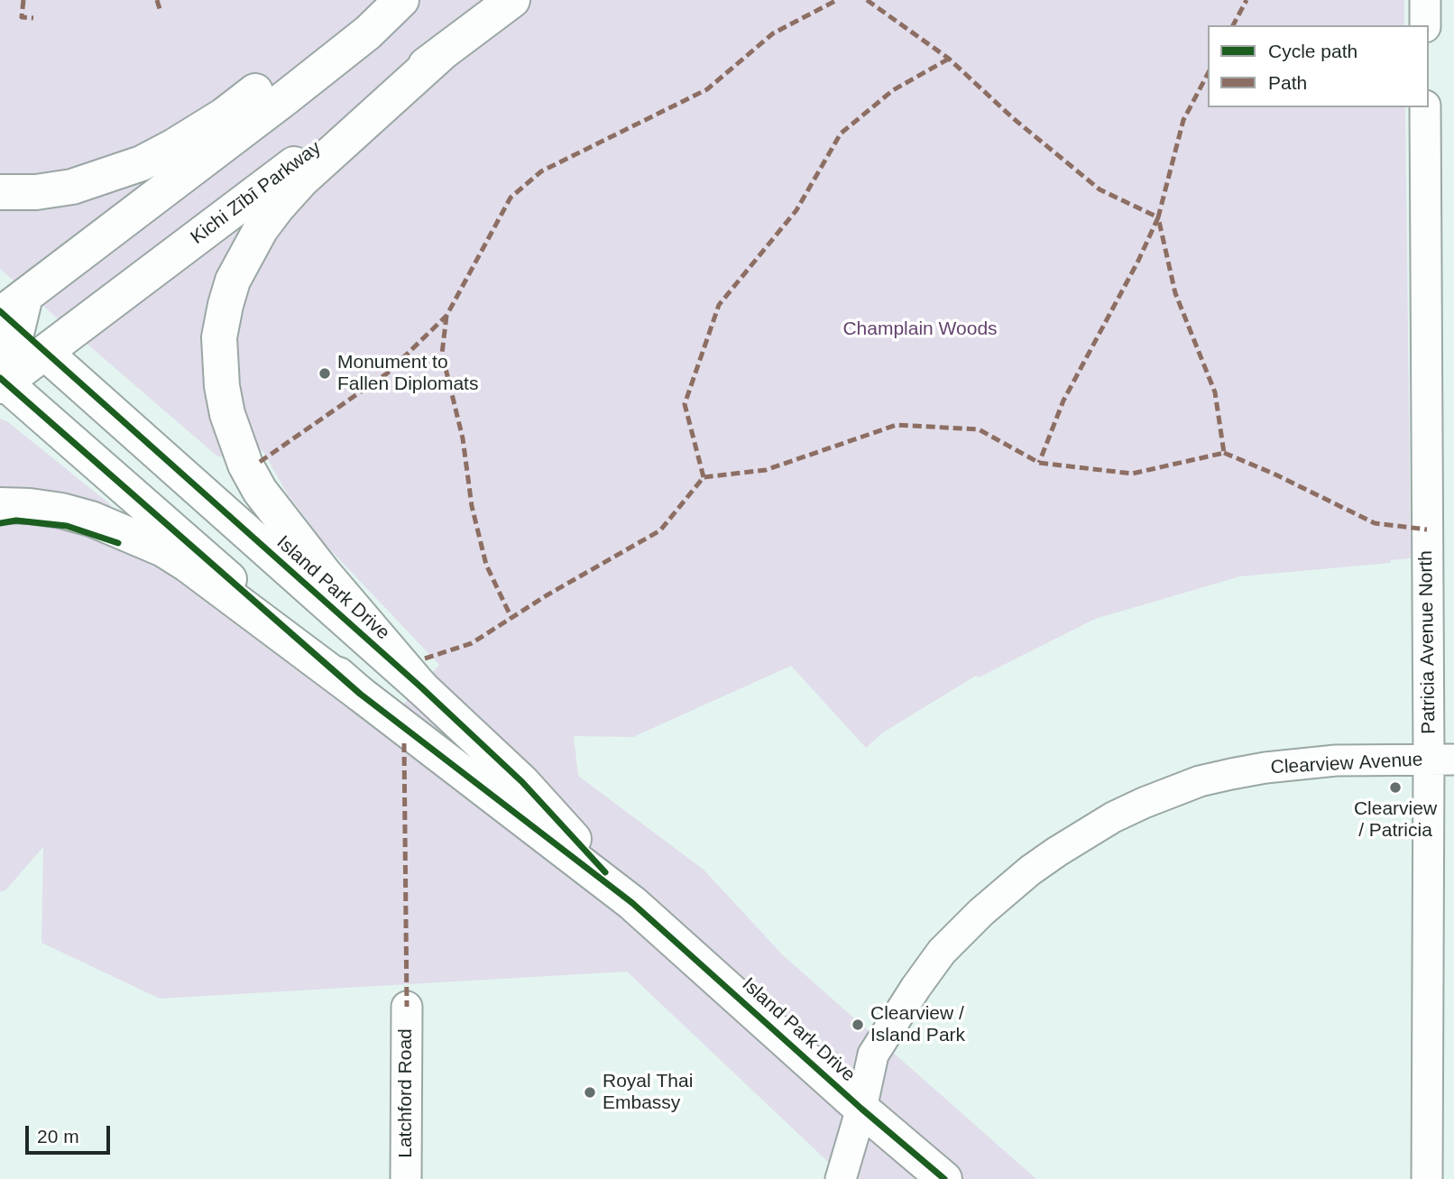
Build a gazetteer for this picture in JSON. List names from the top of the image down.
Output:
{
  "streets": {
    "main road": ["Kichi Zībī Parkway", "Island Park Drive"],
    "street": ["Patricia Avenue North", "Clearview Avenue", "Latchford Road"]
  },
  "crossings": [
    ["Kichi Zībī Parkway", "Island Park Drive"],
    ["Island Park Drive", "Clearview Avenue"],
    ["Patricia Avenue North", "Clearview Avenue"]
  ],
  "parks": ["Champlain Woods"],
  "places": [
    "Monument to Fallen Diplomats",
    "Clearview / Patricia",
    "Clearview / Island Park",
    "Royal Thai Embassy"
  ],
  "legend": ["Cycle path", "Path"],
  "scale_bar": "20 m"
}
